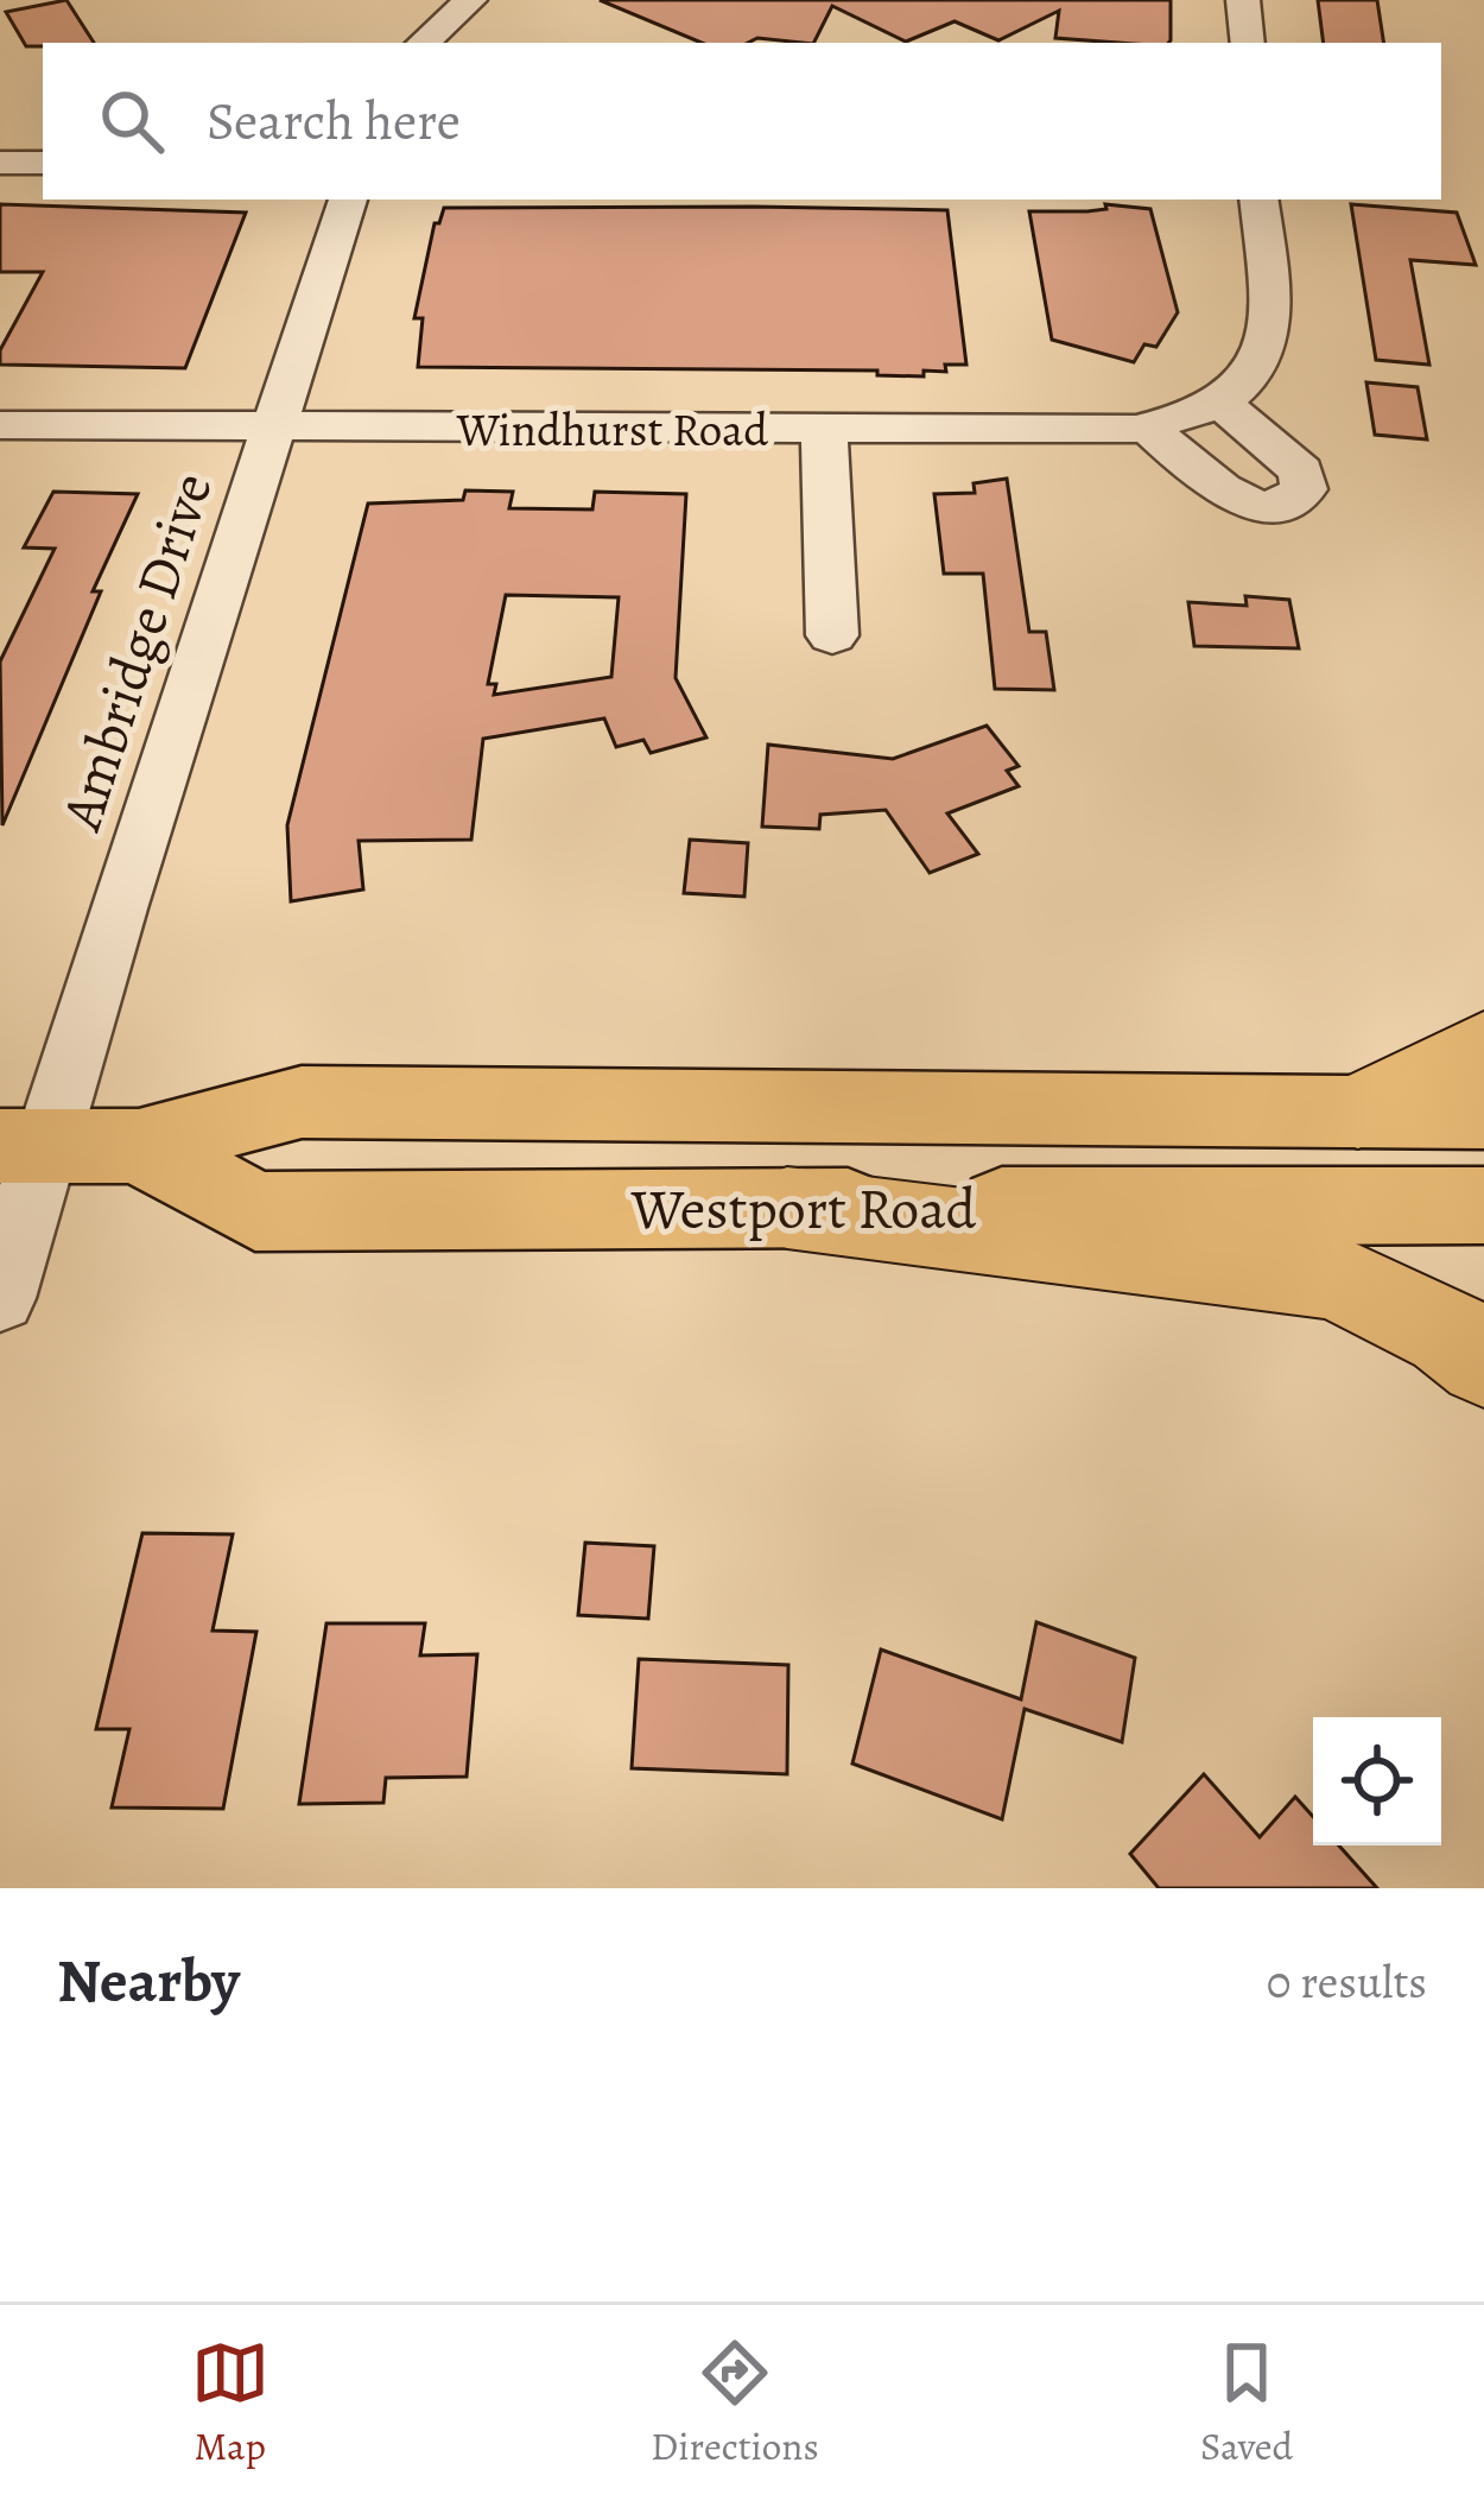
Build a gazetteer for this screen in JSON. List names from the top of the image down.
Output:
{
  "streets": {
    "main road": ["Westport Road"],
    "street": ["Windhurst Road", "Ambridge Drive"]
  },
  "crossings": [
    ["Windhurst Road", "Ambridge Drive"],
    ["Ambridge Drive", "Westport Road"]
  ],
  "page": {
    "search": "Search here",
    "heading": ["Nearby", "0 results"],
    "nav": ["Map", "Directions", "Saved"]
  }
}
